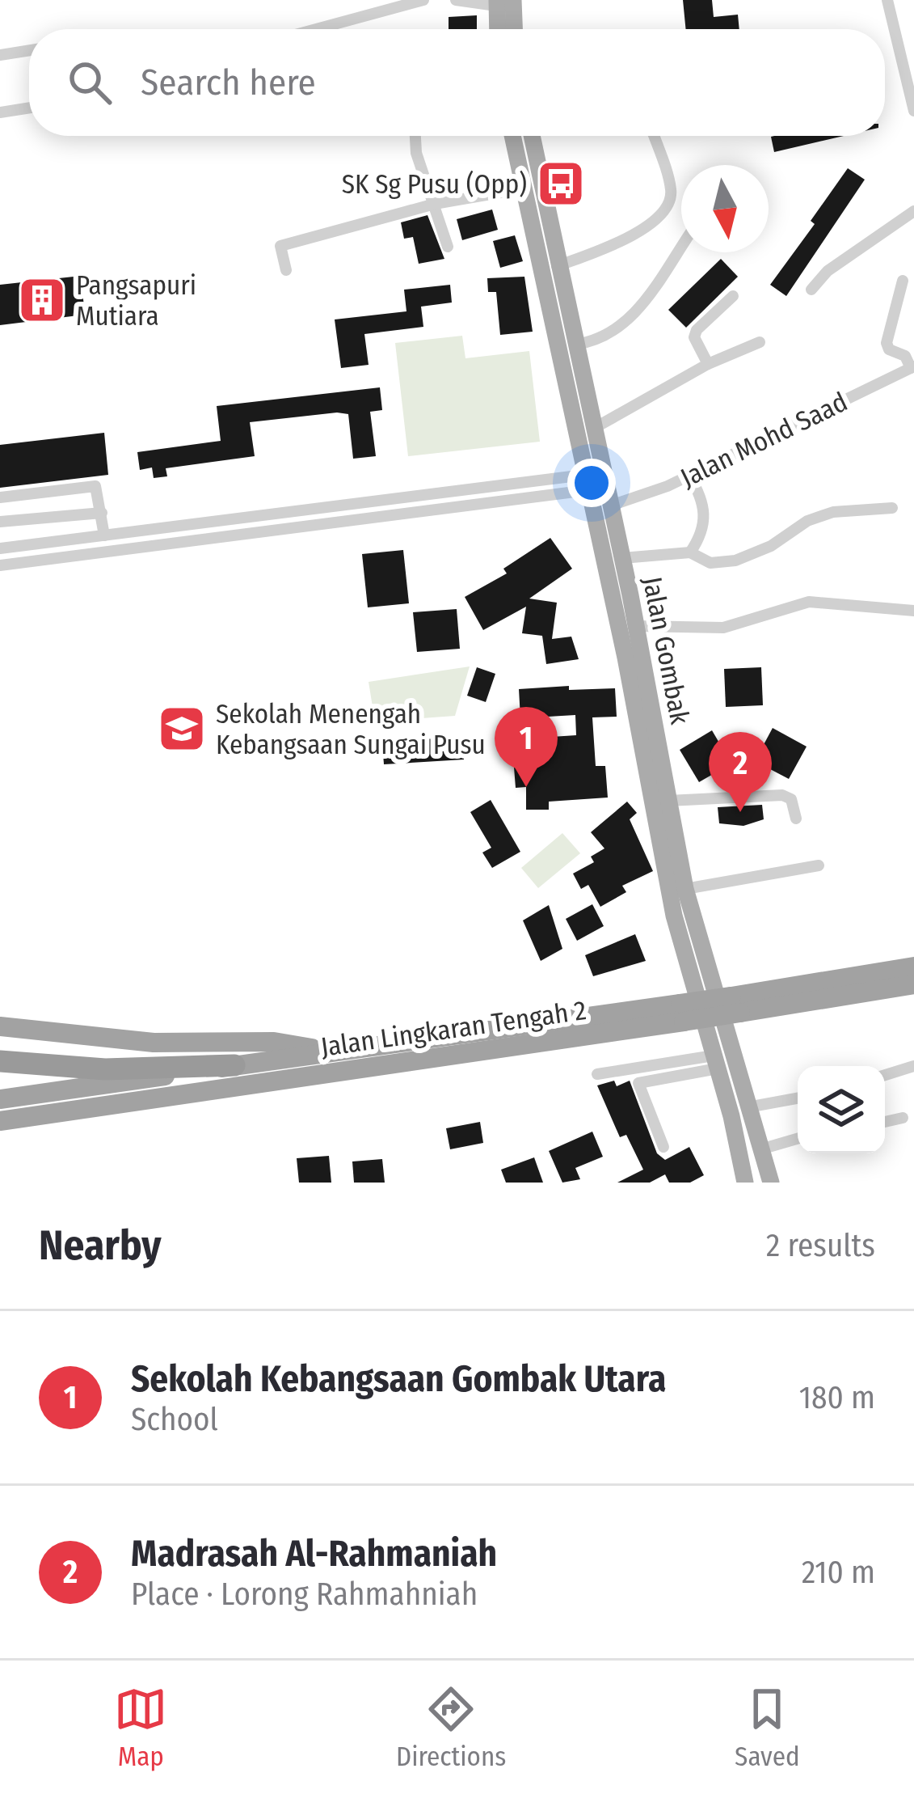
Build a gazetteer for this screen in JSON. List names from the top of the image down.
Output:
{
  "streets": {
    "highway": ["Jalan Lingkaran Tengah 2"],
    "main road": ["Jalan Gombak"],
    "street": ["Jalan Mohd Saad"]
  },
  "crossings": [
    ["Jalan Mohd Saad", "Jalan Gombak"]
  ],
  "places": {
    "bus stop": ["SK Sg Pusu (Opp)"],
    "building": ["Pangsapuri Mutiara"],
    "school or university": ["Sekolah Menengah Kebangsaan Sungai Pusu"]
  },
  "north": "bottom",
  "page": {
    "search": "Search here",
    "pins": ["1", "2"],
    "heading": ["Nearby", "2 results"],
    "list": [
      {
        "mark": "1",
        "name": "Sekolah Kebangsaan Gombak Utara",
        "note": "School",
        "value": "180 m"
      },
      {
        "mark": "2",
        "name": "Madrasah Al-Rahmaniah",
        "note": "Place · Lorong Rahmahniah",
        "value": "210 m"
      }
    ],
    "nav": ["Map", "Directions", "Saved"]
  }
}
